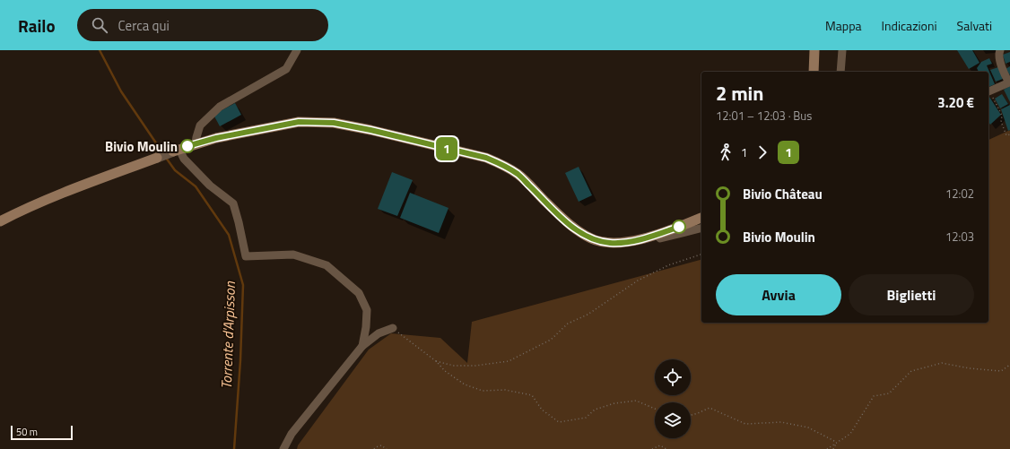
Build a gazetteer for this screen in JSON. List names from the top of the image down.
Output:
{
  "water": ["Torrente d'Arpisson"],
  "places": ["Bivio Moulin"],
  "lines": ["bus line 1"],
  "scale_bar": "50 m",
  "page": {
    "header": "Railo",
    "search": "Cerca qui",
    "nav": ["Mappa", "Indicazioni", "Salvati"],
    "on_map": "1",
    "heading": ["2 min", "12:01 – 12:03 · Bus", "3.20 €"],
    "legs": ["1", "1"],
    "list": [
      {
        "name": "Bivio Château",
        "value": "12:02"
      },
      {
        "name": "Bivio Moulin",
        "value": "12:03"
      }
    ],
    "buttons": ["Avvia", "Biglietti"],
    "scale": "50 m"
  }
}
